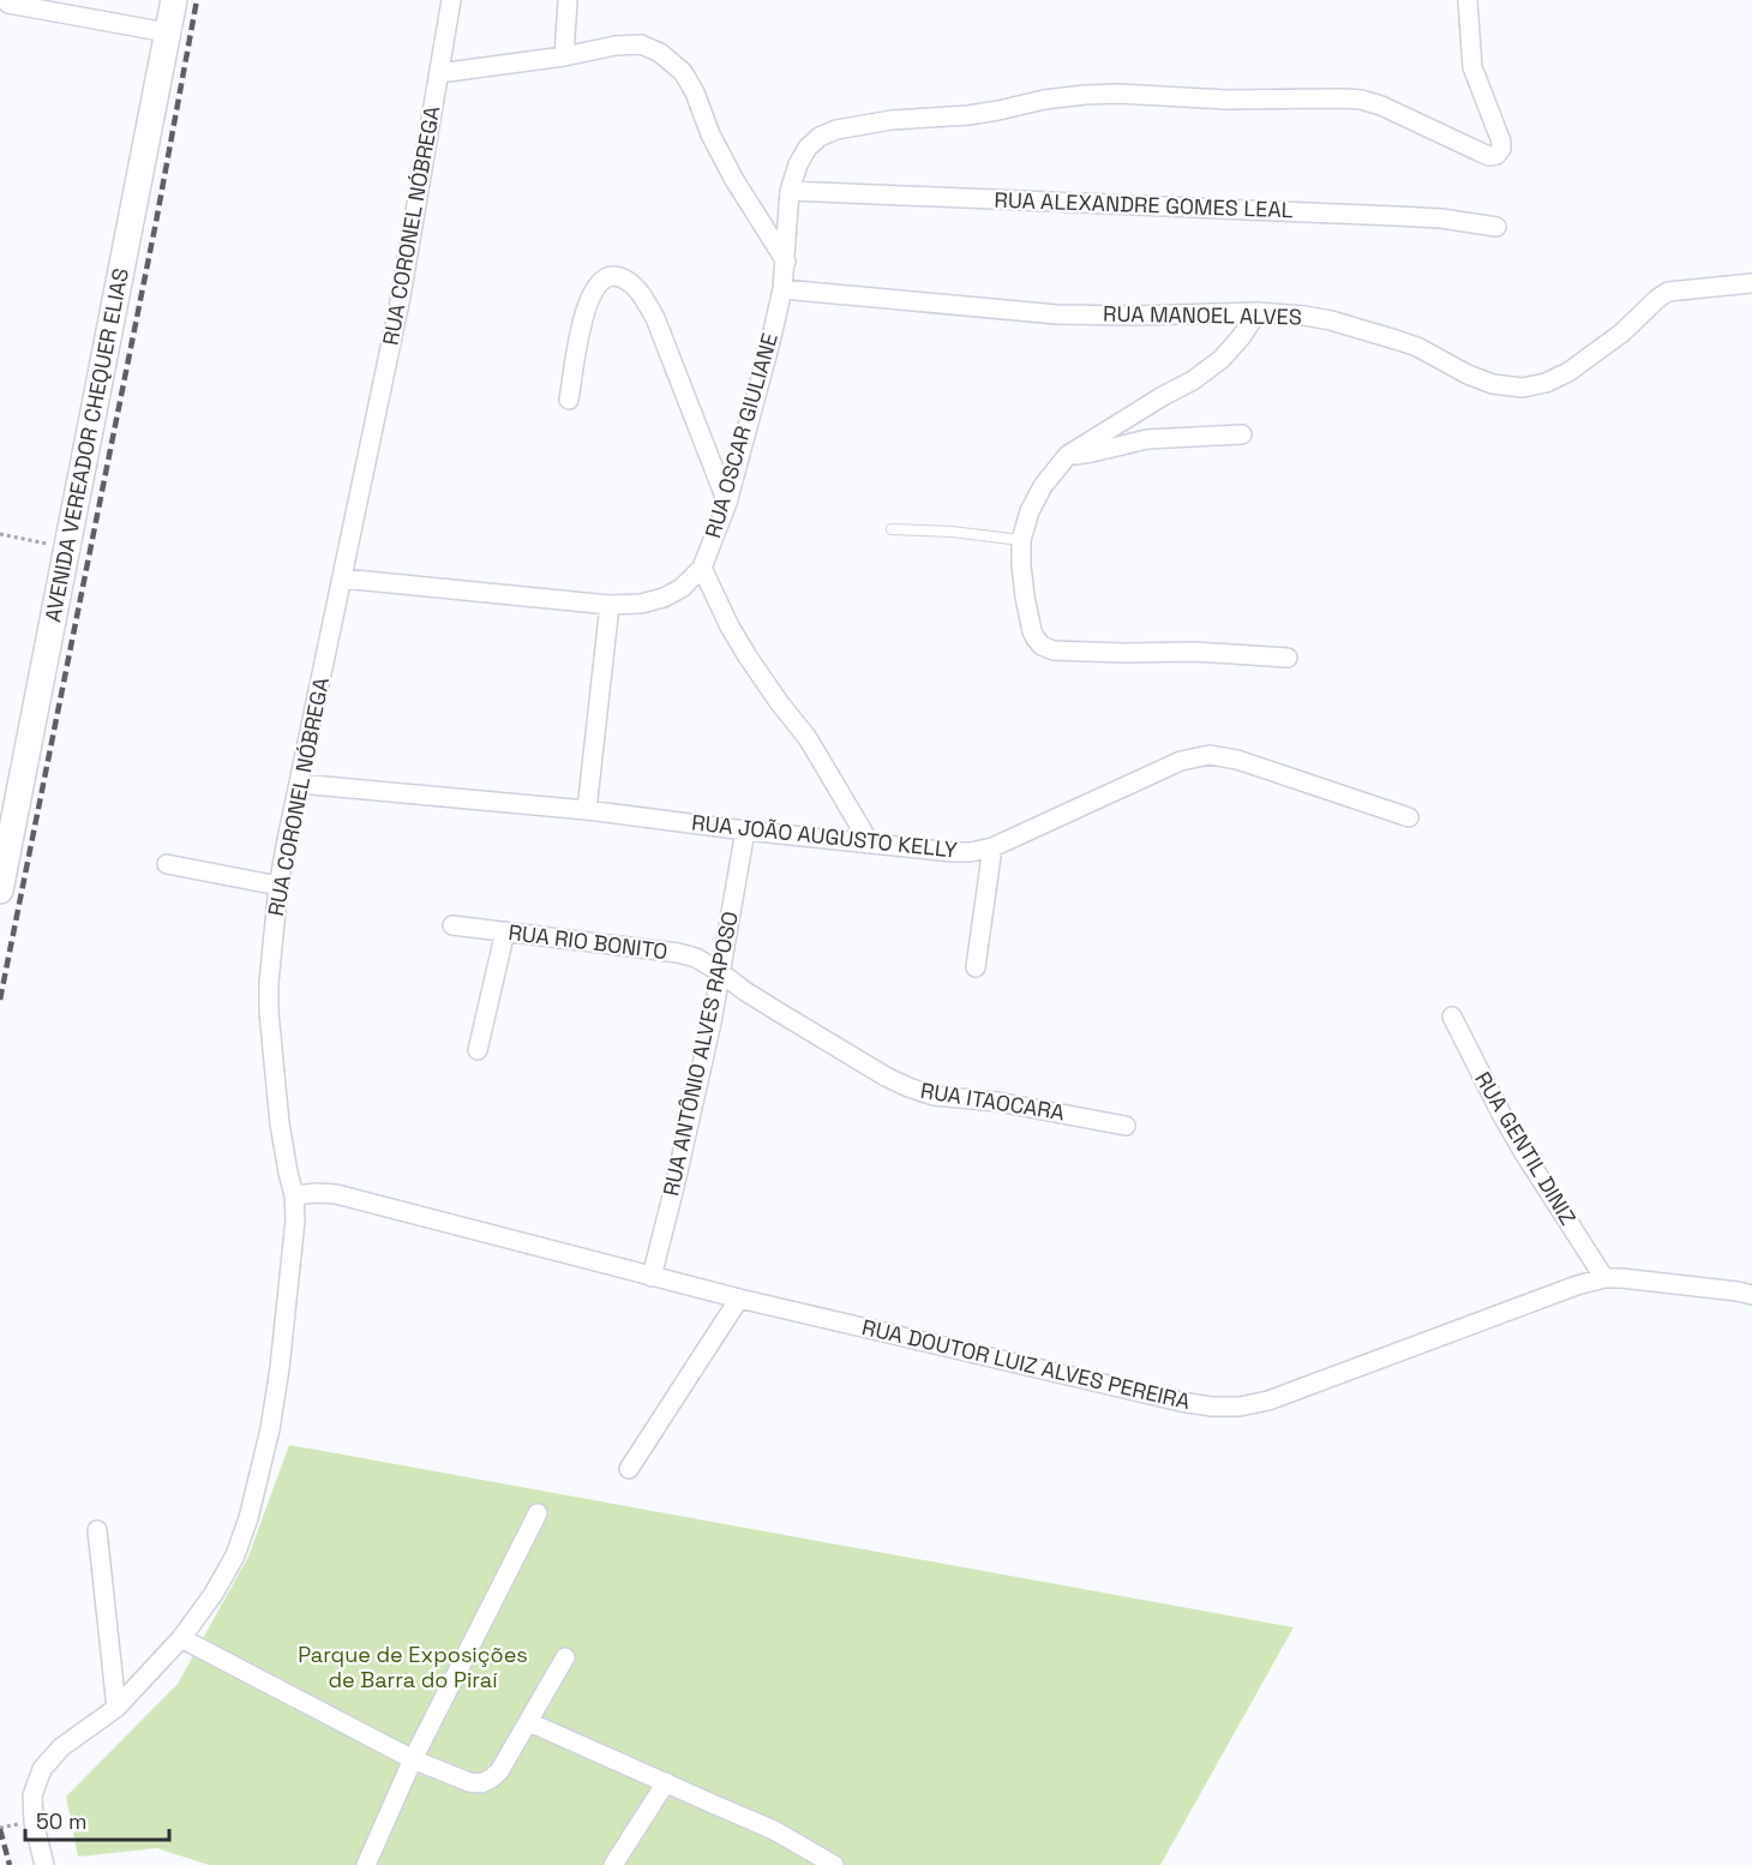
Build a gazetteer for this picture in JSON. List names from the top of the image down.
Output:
{
  "streets": {
    "main road": ["AVENIDA VEREADOR CHEQUER ELIAS"],
    "street": [
      "RUA ALEXANDRE GOMES LEAL",
      "RUA CORONEL NÓBREGA",
      "RUA MANOEL ALVES",
      "RUA OSCAR GIULIANE",
      "RUA JOÃO AUGUSTO KELLY",
      "RUA RIO BONITO",
      "RUA ANTÔNIO ALVES RAPOSO",
      "RUA ITAOCARA",
      "RUA GENTIL DINIZ",
      "RUA DOUTOR LUIZ ALVES PEREIRA"
    ]
  },
  "crossings": [
    ["RUA ALEXANDRE GOMES LEAL", "RUA OSCAR GIULIANE"],
    ["RUA CORONEL NÓBREGA", "RUA OSCAR GIULIANE"],
    ["RUA CORONEL NÓBREGA", "RUA JOÃO AUGUSTO KELLY"],
    ["RUA CORONEL NÓBREGA", "RUA DOUTOR LUIZ ALVES PEREIRA"],
    ["RUA MANOEL ALVES", "RUA OSCAR GIULIANE"],
    ["RUA JOÃO AUGUSTO KELLY", "RUA ANTÔNIO ALVES RAPOSO"],
    ["RUA RIO BONITO", "RUA ANTÔNIO ALVES RAPOSO"],
    ["RUA RIO BONITO", "RUA ITAOCARA"],
    ["RUA ANTÔNIO ALVES RAPOSO", "RUA ITAOCARA"],
    ["RUA ANTÔNIO ALVES RAPOSO", "RUA DOUTOR LUIZ ALVES PEREIRA"],
    ["RUA GENTIL DINIZ", "RUA DOUTOR LUIZ ALVES PEREIRA"]
  ],
  "parks": ["Parque de Exposições de Barra do Piraí"],
  "scale_bar": "50 m"
}
